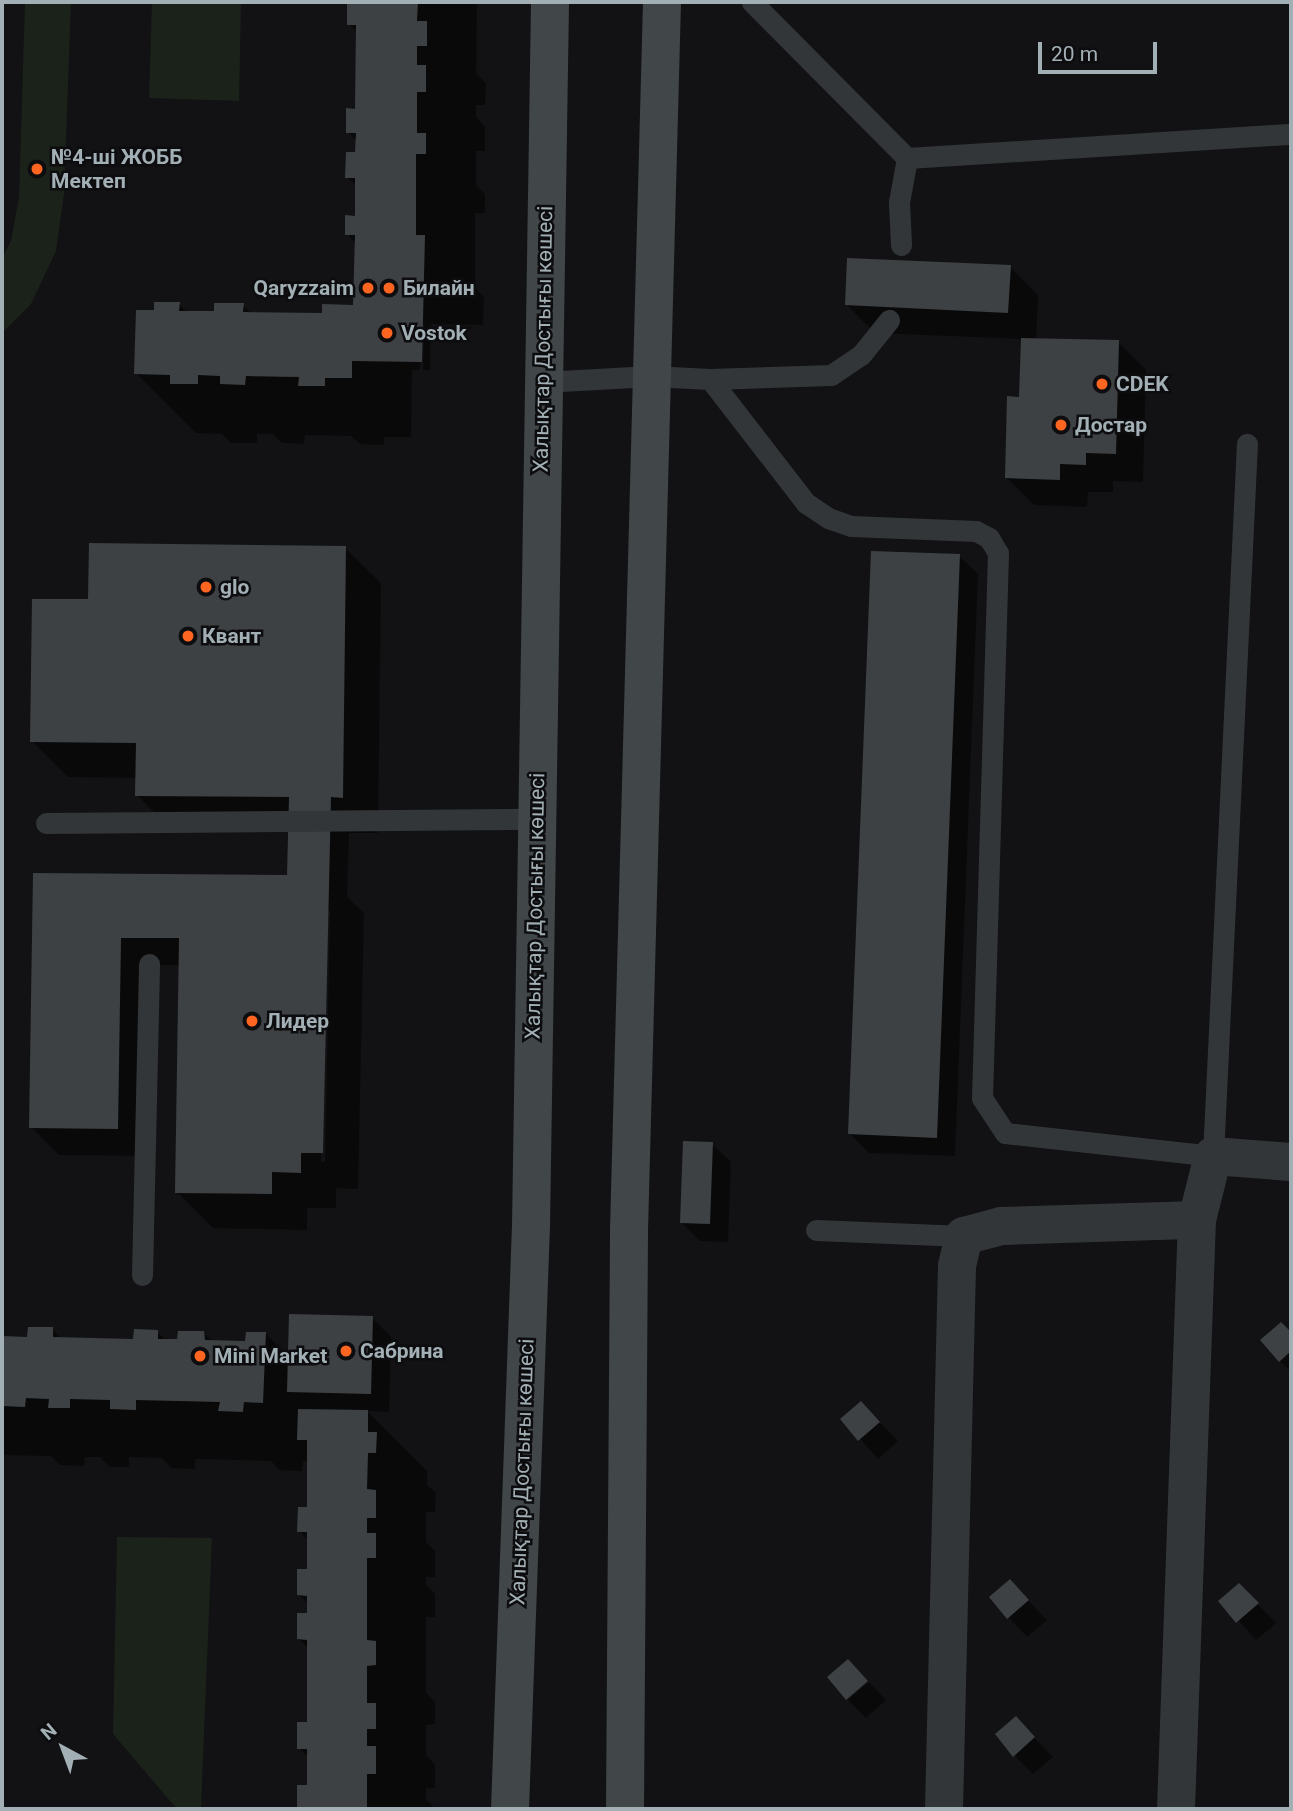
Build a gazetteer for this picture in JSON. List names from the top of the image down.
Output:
{
  "streets": {
    "main road": ["Халықтар Достығы көшесі"]
  },
  "places": [
    "№4-ші ЖОББ Мектеп",
    "Qaryzzaim",
    "Билайн",
    "Vostok",
    "CDEK",
    "Достар",
    "glo",
    "Квант",
    "Лидер",
    "Сабрина",
    "Mini Market"
  ],
  "scale_bar": "20 m",
  "north": "top left"
}
